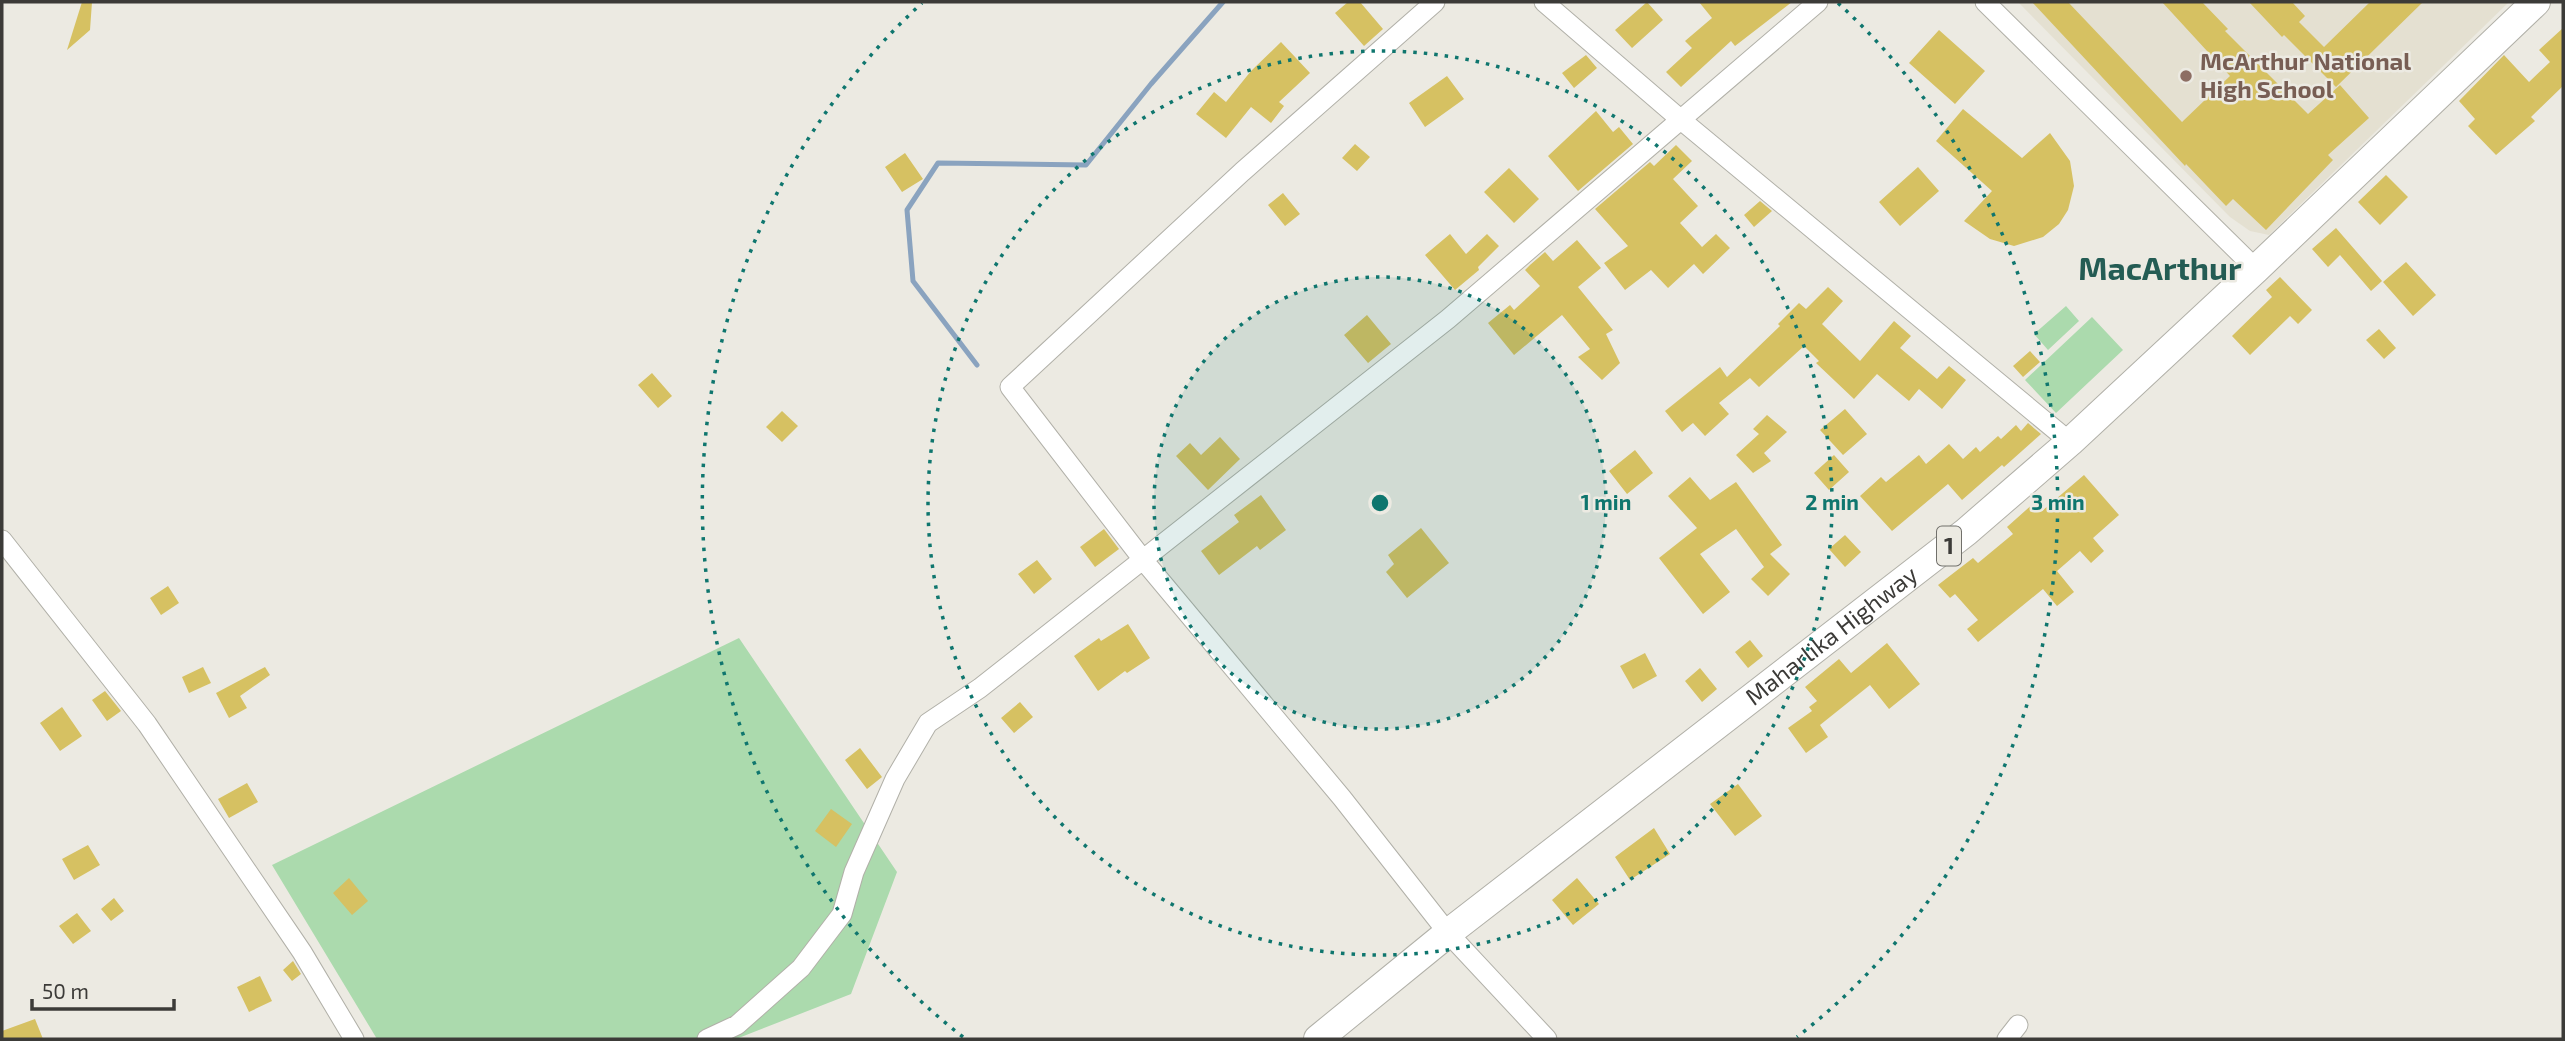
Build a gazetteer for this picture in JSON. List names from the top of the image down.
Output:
{
  "streets": {
    "highway": ["1", "Maharlika Highway"]
  },
  "districts": ["MacArthur"],
  "places": ["McArthur National High School"],
  "scale_bar": "50 m",
  "rings": ["1 min", "2 min", "3 min"]
}
